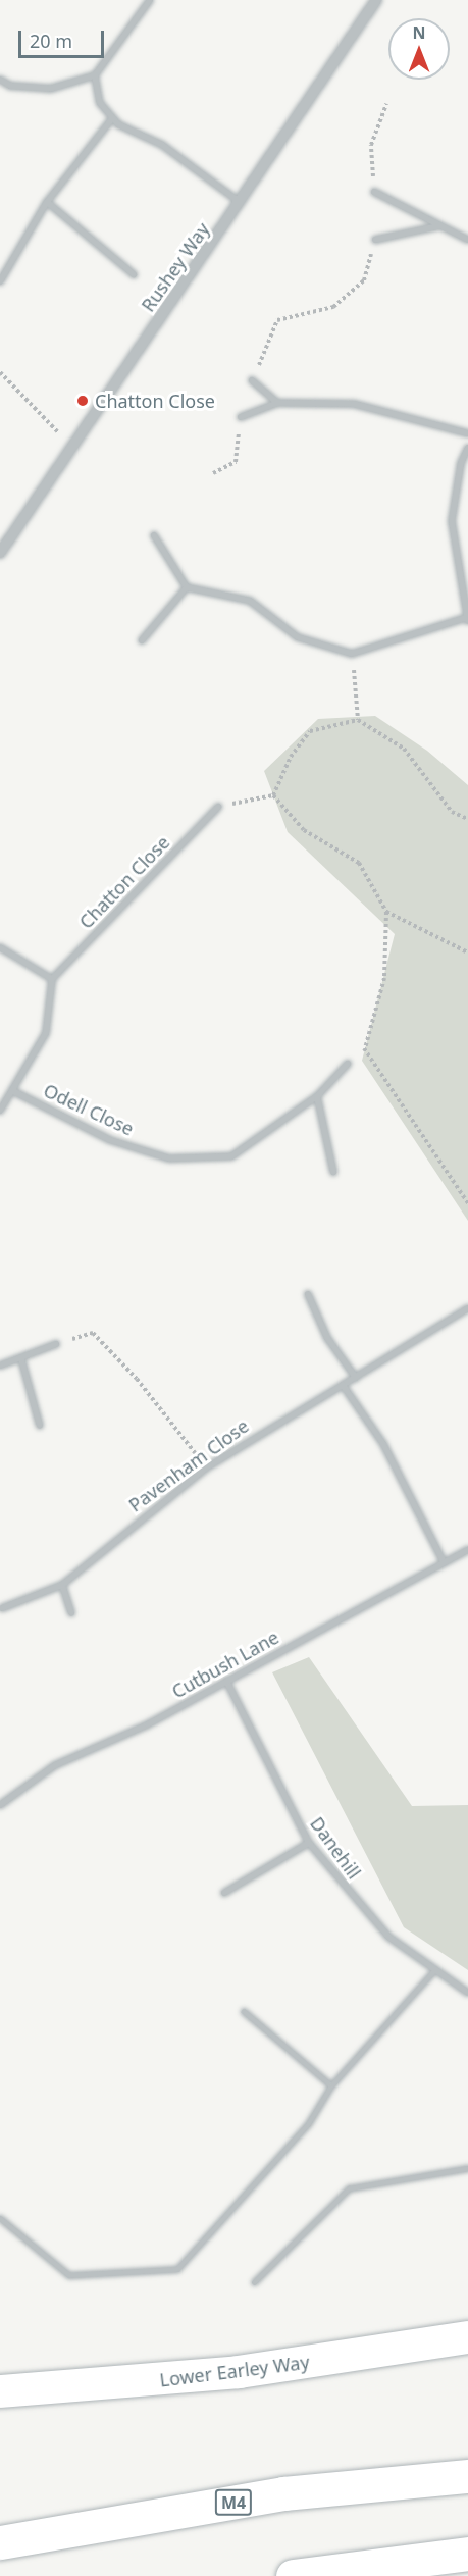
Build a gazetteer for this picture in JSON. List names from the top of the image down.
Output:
{
  "streets": {
    "highway": ["M4"],
    "main road": ["Lower Earley Way"],
    "street": [
      "Rushey Way",
      "Chatton Close",
      "Odell Close",
      "Pavenham Close",
      "Cutbush Lane",
      "Danehill"
    ]
  },
  "crossings": [
    ["Cutbush Lane", "Danehill"]
  ],
  "places": ["Chatton Close"],
  "scale_bar": "20 m",
  "north": "top"
}
